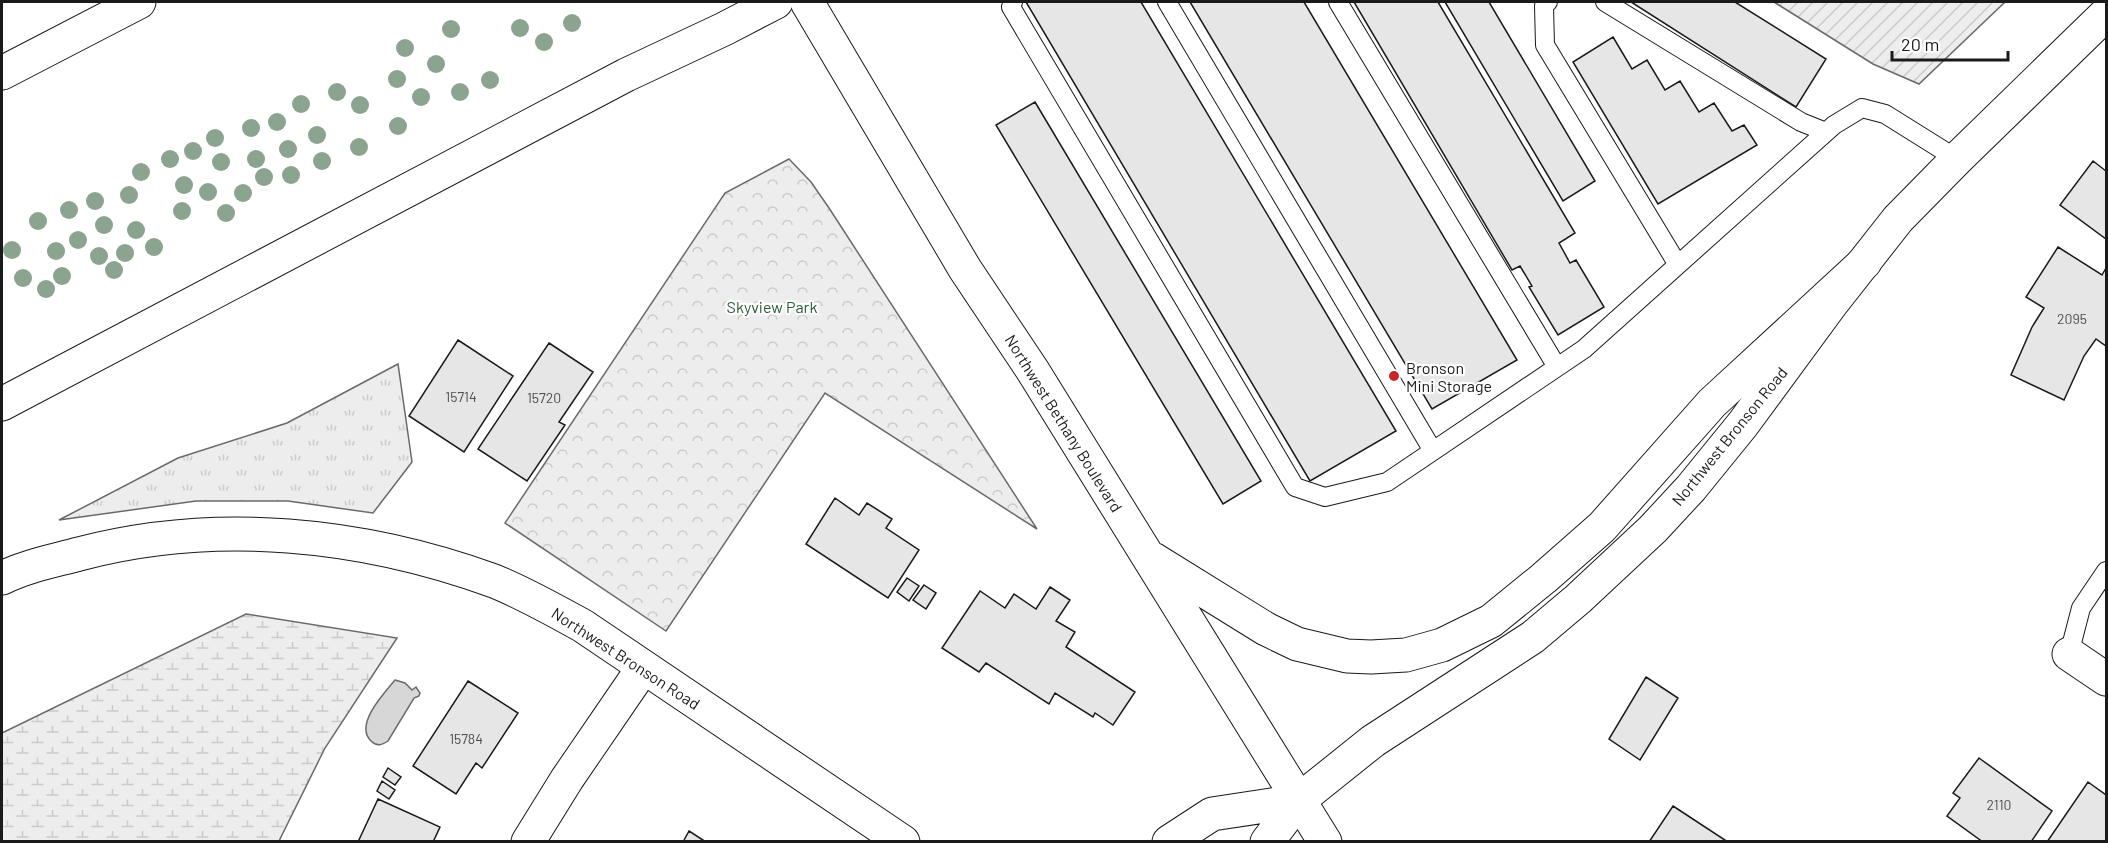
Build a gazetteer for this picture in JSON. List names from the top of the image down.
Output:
{
  "streets": {
    "main road": ["Northwest Bethany Boulevard", "Northwest Bronson Road"]
  },
  "crossings": [
    ["Northwest Bethany Boulevard", "Northwest Bronson Road"]
  ],
  "parks": ["Skyview Park"],
  "places": ["Bronson Mini Storage"],
  "house_numbers": [
    "2095",
    "15714",
    "15720",
    "15784",
    "2110"
  ],
  "scale_bar": "20 m"
}
